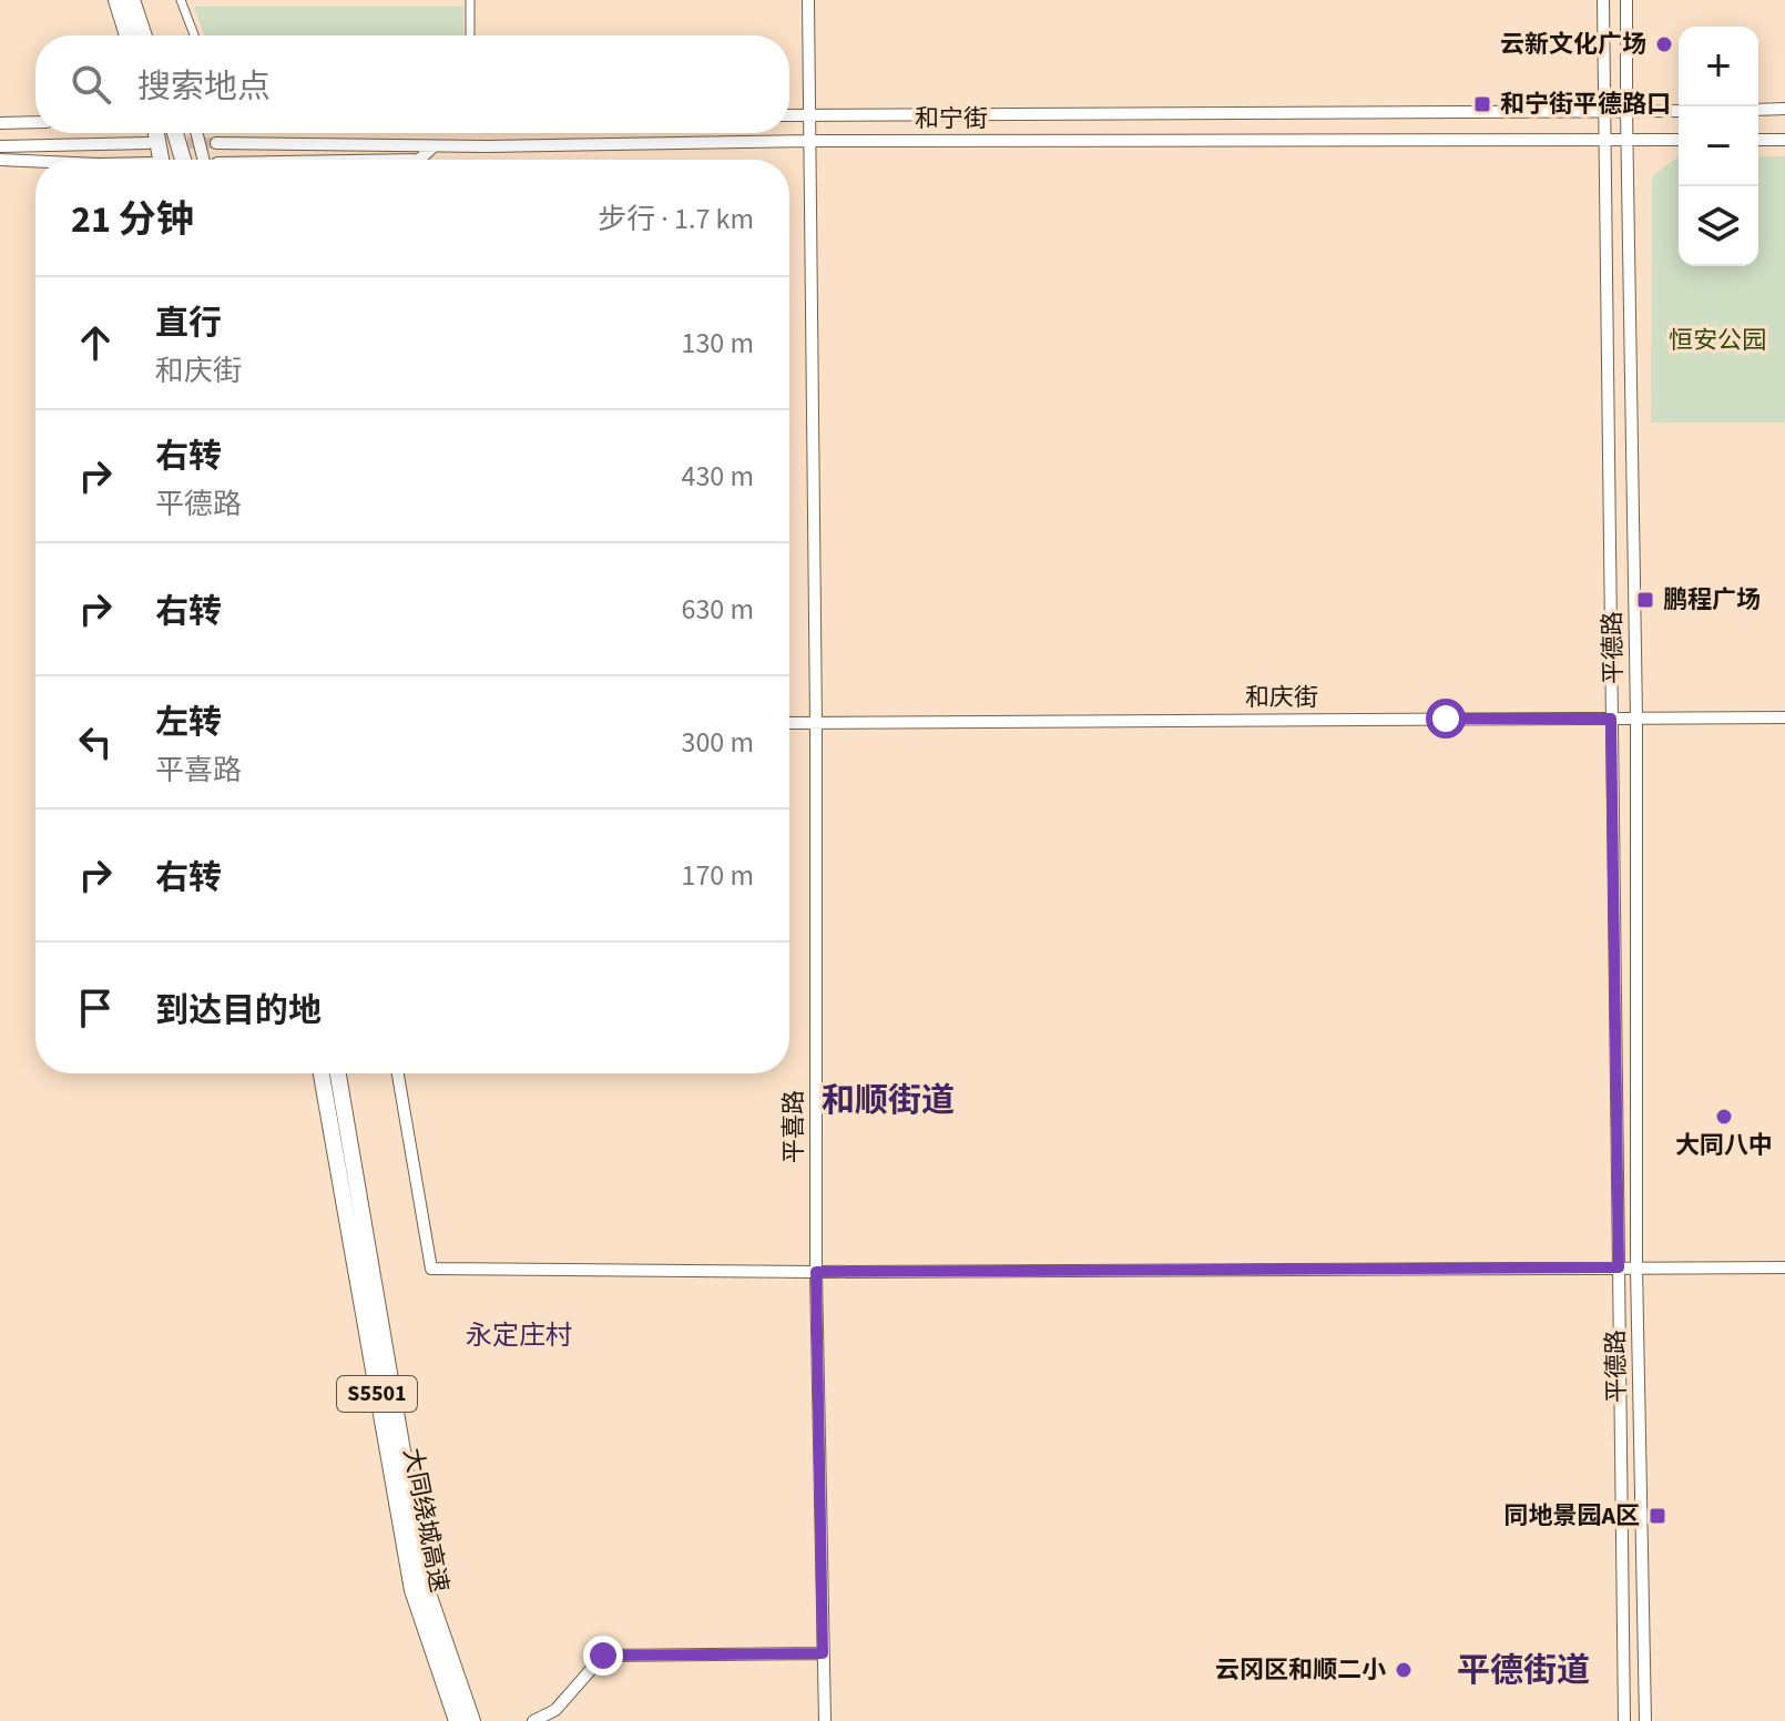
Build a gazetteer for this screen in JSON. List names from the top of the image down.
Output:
{
  "streets": {
    "highway": ["S5501", "大同绕城高速"],
    "main road": [
      "和宁街",
      "平德路",
      "和庆街",
      "平喜路"
    ]
  },
  "crossings": [
    ["和宁街", "平德路"],
    ["和宁街", "平喜路"],
    ["平德路", "和庆街"],
    ["和庆街", "平喜路"]
  ],
  "districts": ["和顺街道", "永定庄村", "平德街道"],
  "parks": ["恒安公园"],
  "places": {
    "other": ["云新文化广场", "大同八中", "云冈区和顺二小"],
    "transit": ["和宁街平德路口", "鹏程广场", "同地景园A区"]
  },
  "page": {
    "map_buttons": ["+", "−"],
    "search": "搜索地点",
    "heading": ["21 分钟", "步行 · 1.7 km"],
    "list": [
      ["直行", "和庆街", "130 m"],
      ["右转", "平德路", "430 m"],
      ["右转", "630 m"],
      ["左转", "平喜路", "300 m"],
      ["右转", "170 m"],
      "到达目的地"
    ]
  }
}
